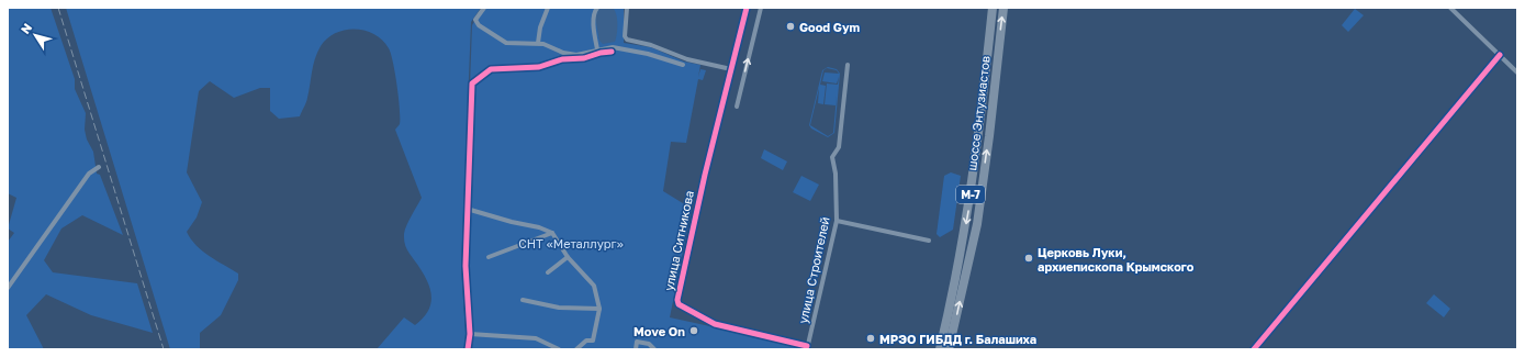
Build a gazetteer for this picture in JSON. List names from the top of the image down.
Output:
{
  "streets": {
    "highway": ["шоссе Энтузиастов", "М-7"],
    "street": ["улица Ситникова", "улица Строителей"]
  },
  "crossings": [
    ["улица Ситникова", "улица Строителей"]
  ],
  "parks": ["СНТ «Металлург»"],
  "places": [
    "Good Gym",
    "Церковь Луки, архиепископа Крымского",
    "Move On",
    "МРЭО ГИБДД г. Балашиха"
  ],
  "north": "top left"
}
